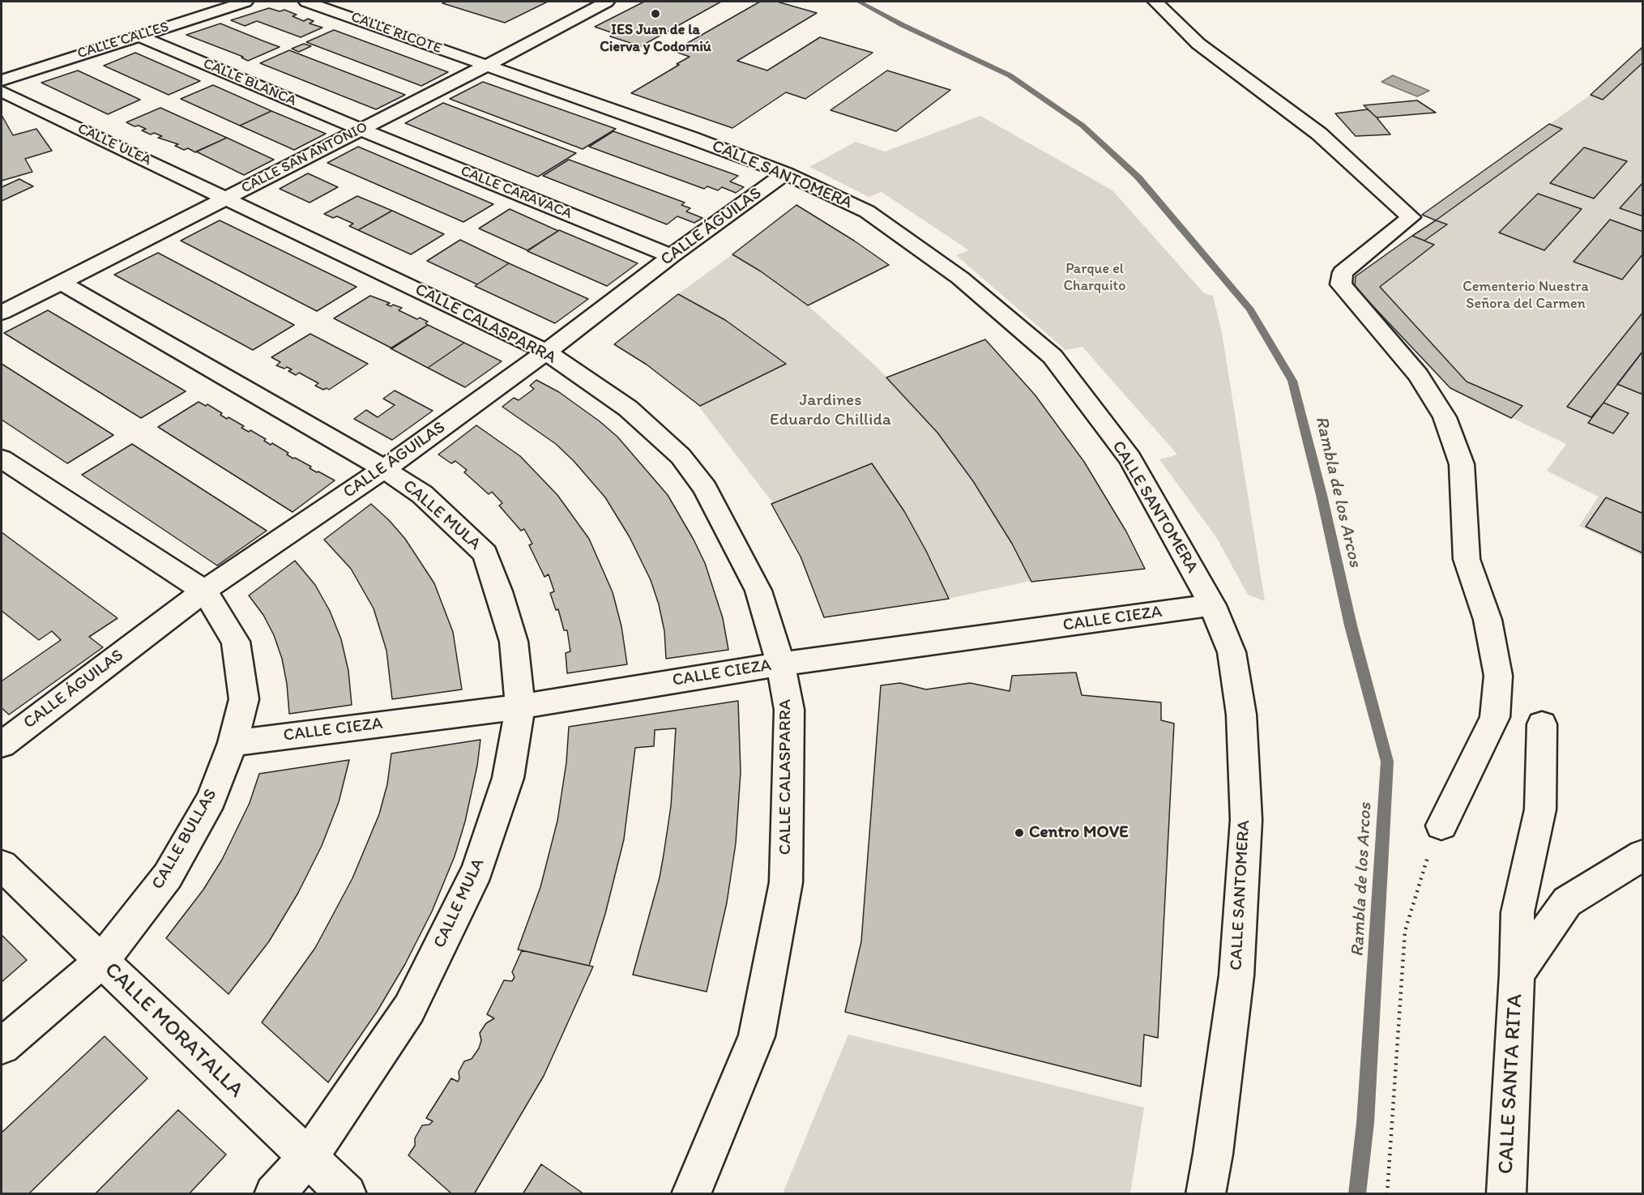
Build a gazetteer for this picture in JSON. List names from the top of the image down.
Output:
{
  "streets": {
    "street": [
      "CALLE RICOTE",
      "CALLE CALLES",
      "CALLE BLANCA",
      "CALLE ULEA",
      "CALLE SAN ANTONIO",
      "CALLE SANTOMERA",
      "CALLE CARAVACA",
      "CALLE ÁGUILAS",
      "CALLE CALASPARRA",
      "CALLE MULA",
      "CALLE CIEZA",
      "CALLE BULLAS",
      "CALLE MORATALLA",
      "CALLE SANTA RITA"
    ]
  },
  "crossings": [
    ["CALLE RICOTE", "CALLE SAN ANTONIO"],
    ["CALLE RICOTE", "CALLE SANTOMERA"],
    ["CALLE CALLES", "CALLE BLANCA"],
    ["CALLE BLANCA", "CALLE SAN ANTONIO"],
    ["CALLE BLANCA", "CALLE CARAVACA"],
    ["CALLE ULEA", "CALLE SAN ANTONIO"],
    ["CALLE ULEA", "CALLE CALASPARRA"],
    ["CALLE SAN ANTONIO", "CALLE SANTOMERA"],
    ["CALLE SAN ANTONIO", "CALLE CARAVACA"],
    ["CALLE SAN ANTONIO", "CALLE CALASPARRA"],
    ["CALLE SAN ANTONIO", "CALLE MULA"],
    ["CALLE SANTOMERA", "CALLE ÁGUILAS"],
    ["CALLE SANTOMERA", "CALLE CIEZA"],
    ["CALLE CARAVACA", "CALLE ÁGUILAS"],
    ["CALLE ÁGUILAS", "CALLE CALASPARRA"],
    ["CALLE ÁGUILAS", "CALLE MULA"],
    ["CALLE ÁGUILAS", "CALLE BULLAS"],
    ["CALLE CALASPARRA", "CALLE CIEZA"],
    ["CALLE MULA", "CALLE CIEZA"],
    ["CALLE MULA", "CALLE MORATALLA"],
    ["CALLE CIEZA", "CALLE BULLAS"],
    ["CALLE BULLAS", "CALLE MORATALLA"]
  ],
  "water": ["Rambla de los Arcos"],
  "parks": ["Parque el Charquito", "Cementerio Nuestra Señora del Carmen", "Jardines Eduardo Chillida"],
  "places": ["IES Juan de la Cierva y Codorniú", "Centro MOVE"]
}
